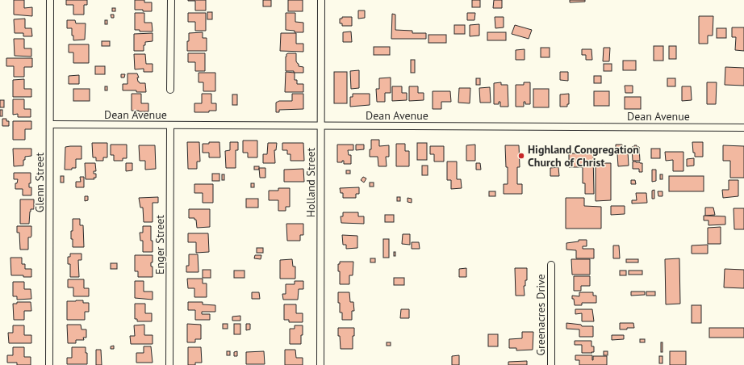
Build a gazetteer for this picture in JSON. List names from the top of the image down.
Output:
{
  "streets": {
    "street": [
      "Dean Avenue",
      "Glenn Street",
      "Holland Street",
      "Enger Street",
      "Greenacres Drive"
    ]
  },
  "crossings": [
    ["Dean Avenue", "Glenn Street"],
    ["Dean Avenue", "Holland Street"],
    ["Dean Avenue", "Enger Street"]
  ],
  "places": ["Highland Congregation Church of Christ"]
}
